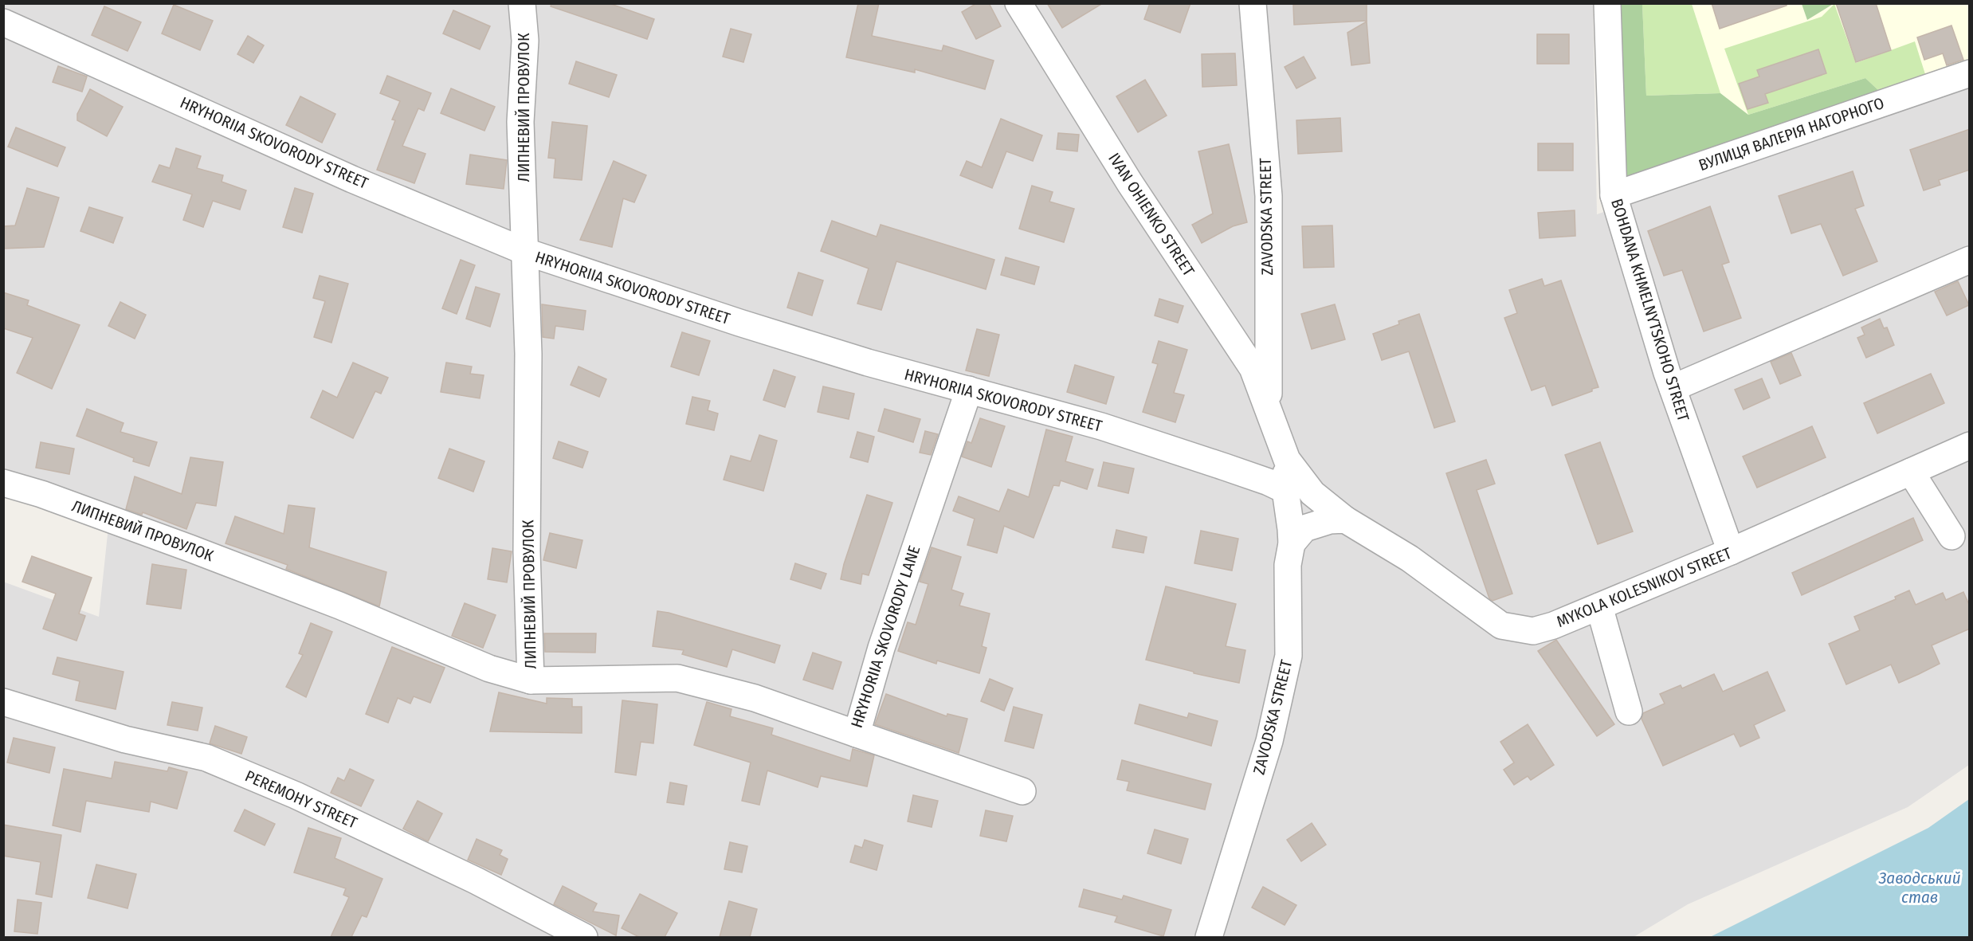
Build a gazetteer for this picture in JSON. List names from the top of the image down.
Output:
{
  "streets": {
    "street": [
      "ЛИПНЕВИЙ ПРОВУЛОК",
      "ВУЛИЦЯ ВАЛЕРІЯ НАГОРНОГО",
      "HRYHORIIA SKOVORODY STREET",
      "IVAN OHIENKO STREET",
      "ZAVODSKA STREET",
      "BOHDANA KHMELNYTSKOHO STREET",
      "MYKOLA KOLESNIKOV STREET",
      "HRYHORIIA SKOVORODY LANE",
      "PEREMOHY STREET"
    ]
  },
  "crossings": [
    ["ЛИПНЕВИЙ ПРОВУЛОК", "HRYHORIIA SKOVORODY STREET"],
    ["ЛИПНЕВИЙ ПРОВУЛОК", "HRYHORIIA SKOVORODY LANE"],
    ["ВУЛИЦЯ ВАЛЕРІЯ НАГОРНОГО", "BOHDANA KHMELNYTSKOHO STREET"],
    ["HRYHORIIA SKOVORODY STREET", "ZAVODSKA STREET"],
    ["HRYHORIIA SKOVORODY STREET", "HRYHORIIA SKOVORODY LANE"],
    ["IVAN OHIENKO STREET", "ZAVODSKA STREET"],
    ["ZAVODSKA STREET", "MYKOLA KOLESNIKOV STREET"],
    ["BOHDANA KHMELNYTSKOHO STREET", "MYKOLA KOLESNIKOV STREET"]
  ],
  "water": ["Заводський став"]
}
